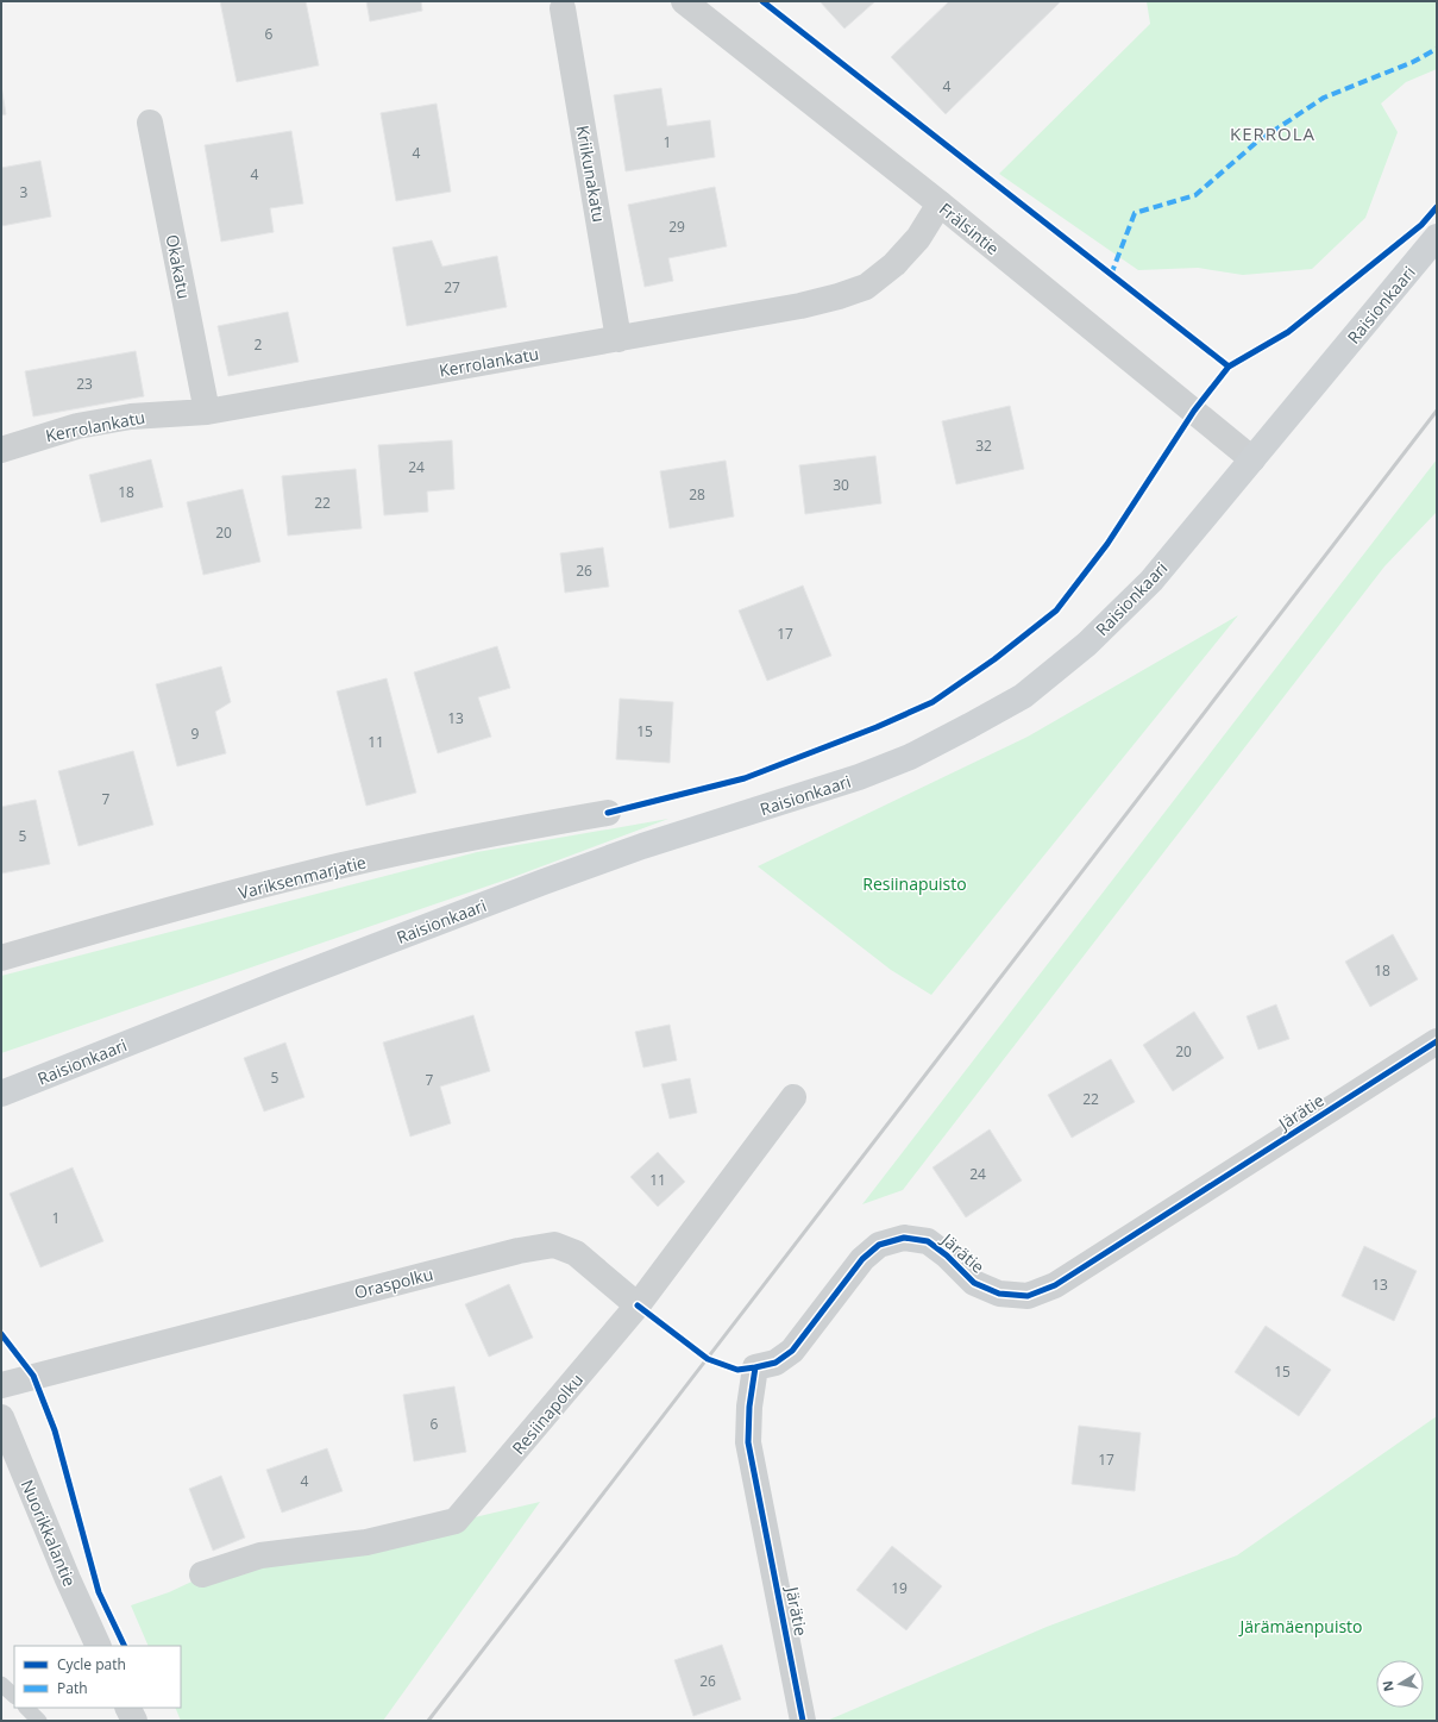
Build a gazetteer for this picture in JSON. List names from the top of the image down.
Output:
{
  "streets": {
    "main road": ["Raisionkaari"],
    "street": [
      "Kriikunakatu",
      "Frälsintie",
      "Okakatu",
      "Kerrolankatu",
      "Variksenmarjatie",
      "Järätie",
      "Oraspolku",
      "Resiinapolku",
      "Nuorikkalantie"
    ]
  },
  "crossings": [
    ["Kriikunakatu", "Kerrolankatu"],
    ["Frälsintie", "Raisionkaari"],
    ["Frälsintie", "Kerrolankatu"],
    ["Okakatu", "Kerrolankatu"],
    ["Oraspolku", "Resiinapolku"]
  ],
  "districts": ["KERROLA"],
  "parks": ["Resiinapuisto", "Järämäenpuisto"],
  "house_numbers": [
    "6",
    "4",
    "1",
    "4",
    "4",
    "3",
    "29",
    "27",
    "2",
    "23",
    "32",
    "24",
    "30",
    "18",
    "28",
    "22",
    "20",
    "26",
    "17",
    "13",
    "15",
    "9",
    "11",
    "7",
    "5",
    "18",
    "20",
    "5",
    "7",
    "22",
    "24",
    "11",
    "1",
    "13",
    "15",
    "6",
    "17",
    "4",
    "19",
    "26"
  ],
  "legend": ["Cycle path", "Path"],
  "north": "left"
}
